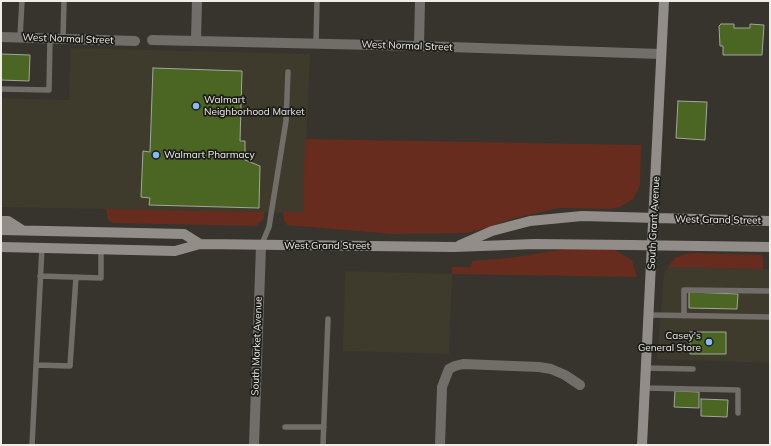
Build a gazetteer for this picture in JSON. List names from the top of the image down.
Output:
{
  "streets": {
    "main road": ["West Grand Street", "South Grant Avenue"],
    "street": ["West Normal Street", "South Market Avenue"]
  },
  "crossings": [
    ["West Normal Street", "South Grant Avenue"],
    ["West Grand Street", "South Grant Avenue"],
    ["West Grand Street", "South Market Avenue"]
  ],
  "places": ["Walmart Neighborhood Market", "Walmart Pharmacy", "Casey's General Store"]
}
